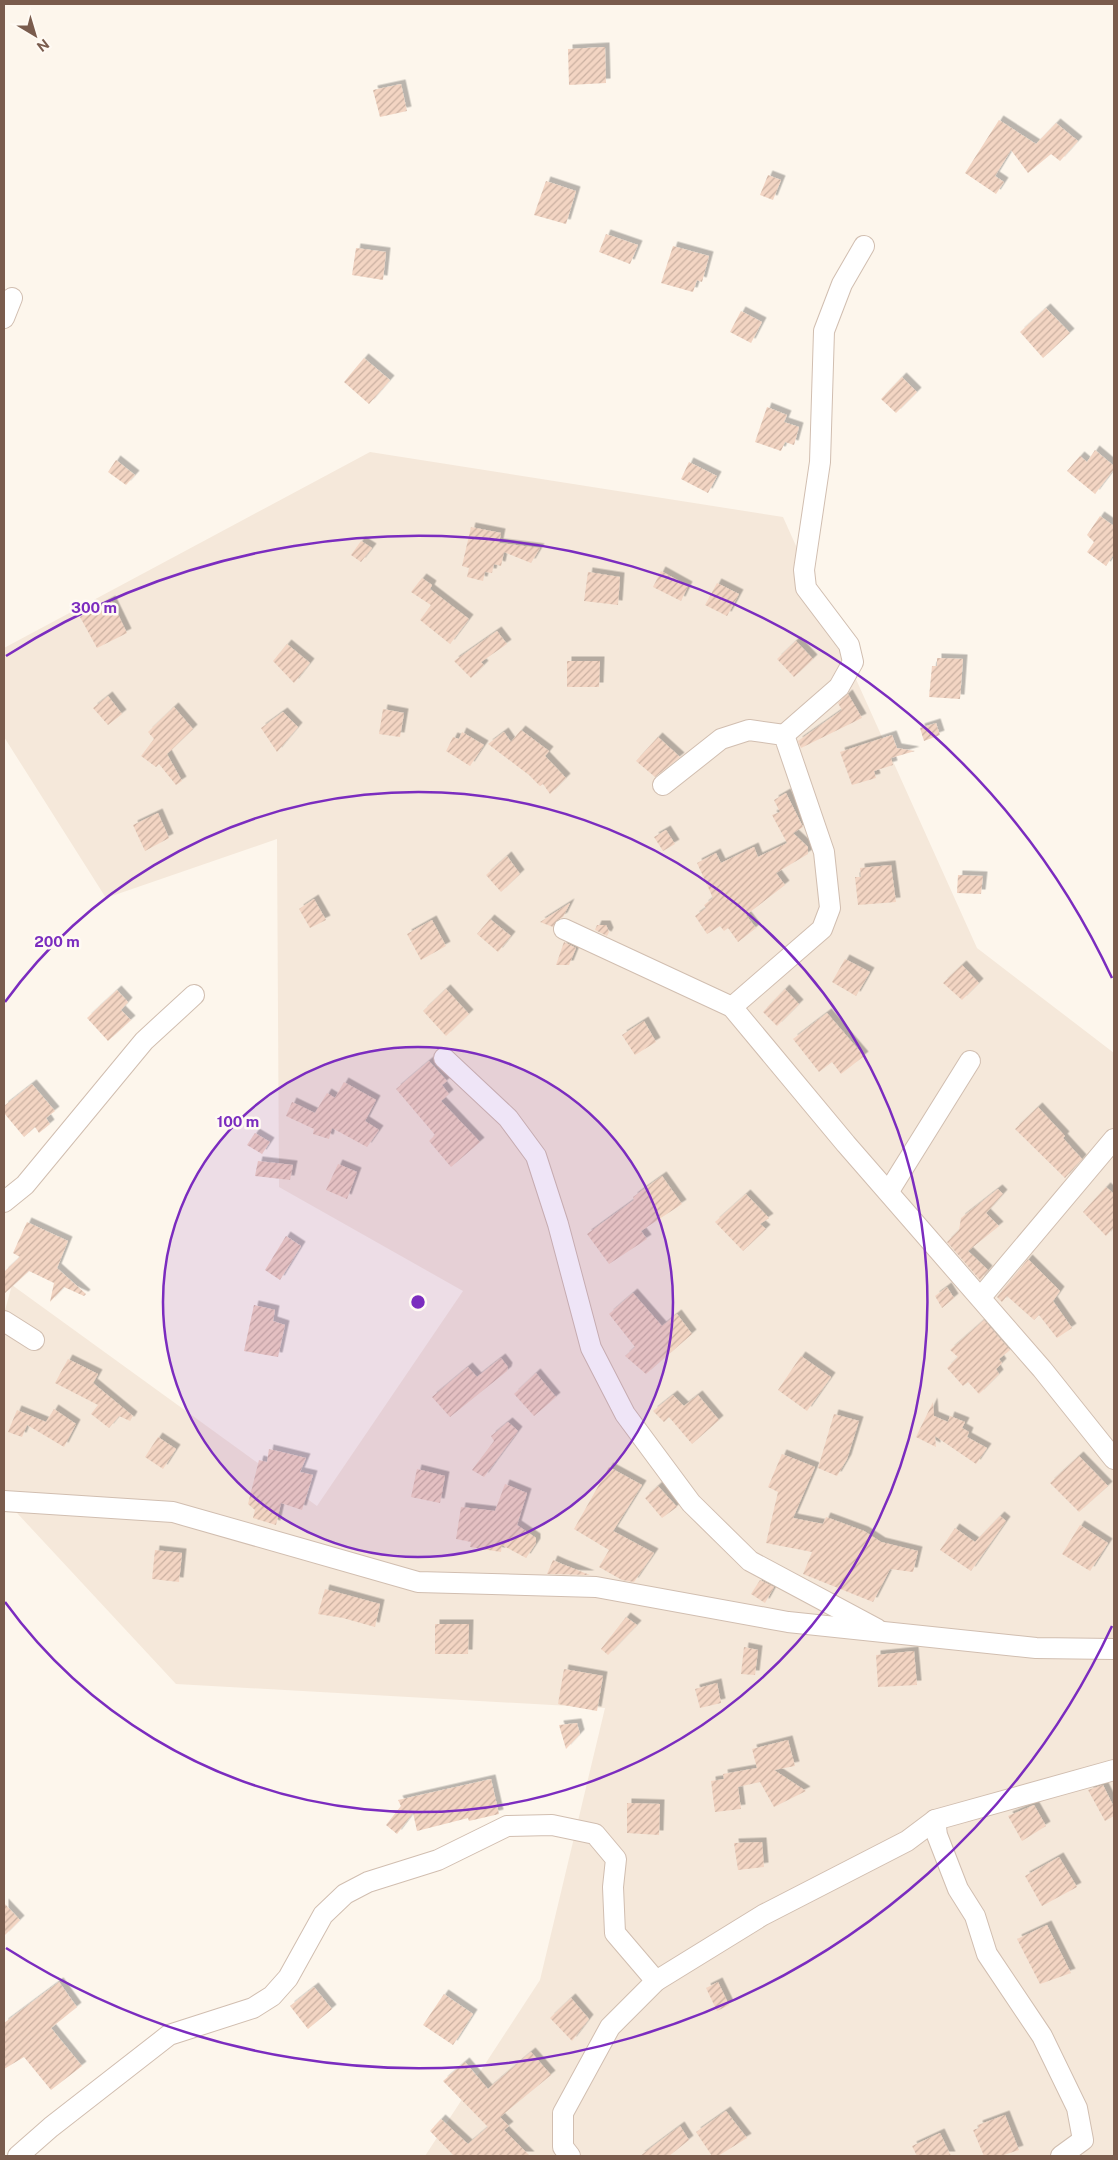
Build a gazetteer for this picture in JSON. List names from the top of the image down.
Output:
{
  "north": "bottom right",
  "rings": ["300 m", "200 m", "100 m"]
}
